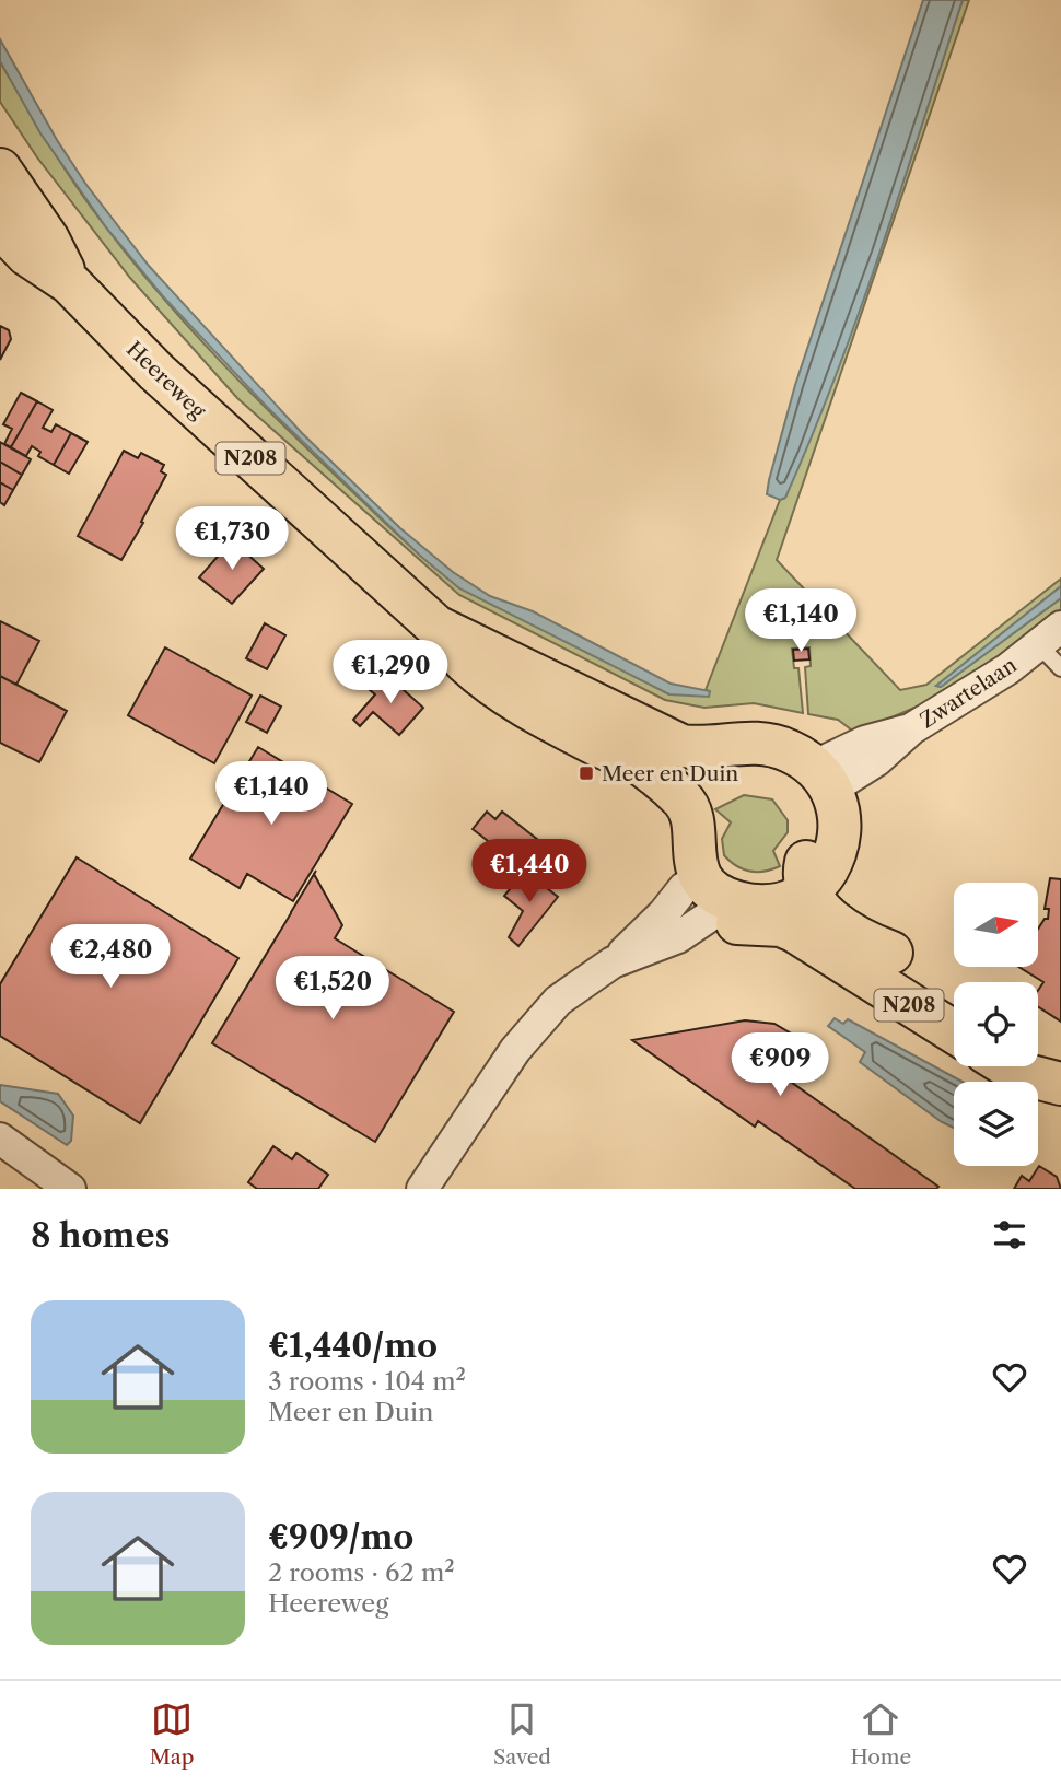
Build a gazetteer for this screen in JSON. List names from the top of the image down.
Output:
{
  "streets": {
    "main road": ["Heereweg", "N208"],
    "street": ["Zwartelaan"]
  },
  "crossings": [
    ["Heereweg", "N208"],
    ["Heereweg", "Zwartelaan"],
    ["N208", "Zwartelaan"]
  ],
  "places": {
    "transit": ["Meer en Duin"]
  },
  "north": "right",
  "page": {
    "price": [
      "€1,730",
      "€1,140",
      "€1,290",
      "€1,140",
      "€1,440",
      "€2,480",
      "€1,520",
      "€909"
    ],
    "heading": "8 homes",
    "list": [
      {
        "name": "€1,440/mo",
        "note": "3 rooms · 104 m² · Meer en Duin"
      },
      {
        "name": "€909/mo",
        "note": "2 rooms · 62 m² · Heereweg"
      }
    ],
    "tabs": ["Map", "Saved", "Home"]
  }
}
